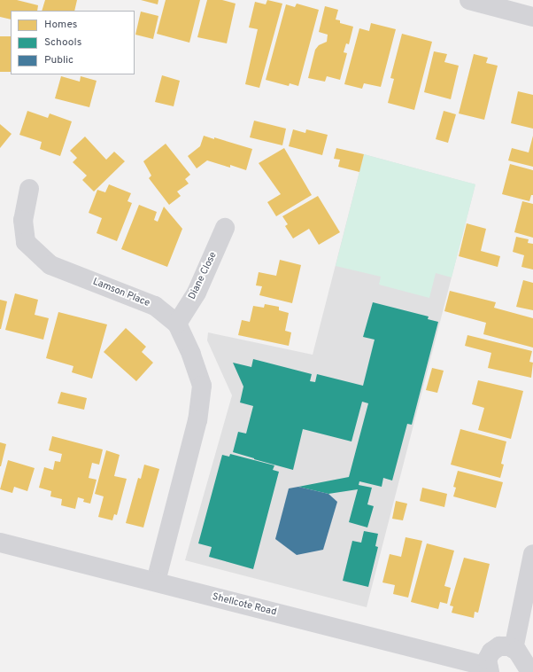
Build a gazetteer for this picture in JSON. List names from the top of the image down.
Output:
{
  "streets": {
    "street": ["Diane Close", "Lamson Place", "Shellcote Road"]
  },
  "crossings": [
    ["Diane Close", "Lamson Place"],
    ["Lamson Place", "Shellcote Road"]
  ],
  "legend": ["Homes", "Schools", "Public"]
}
